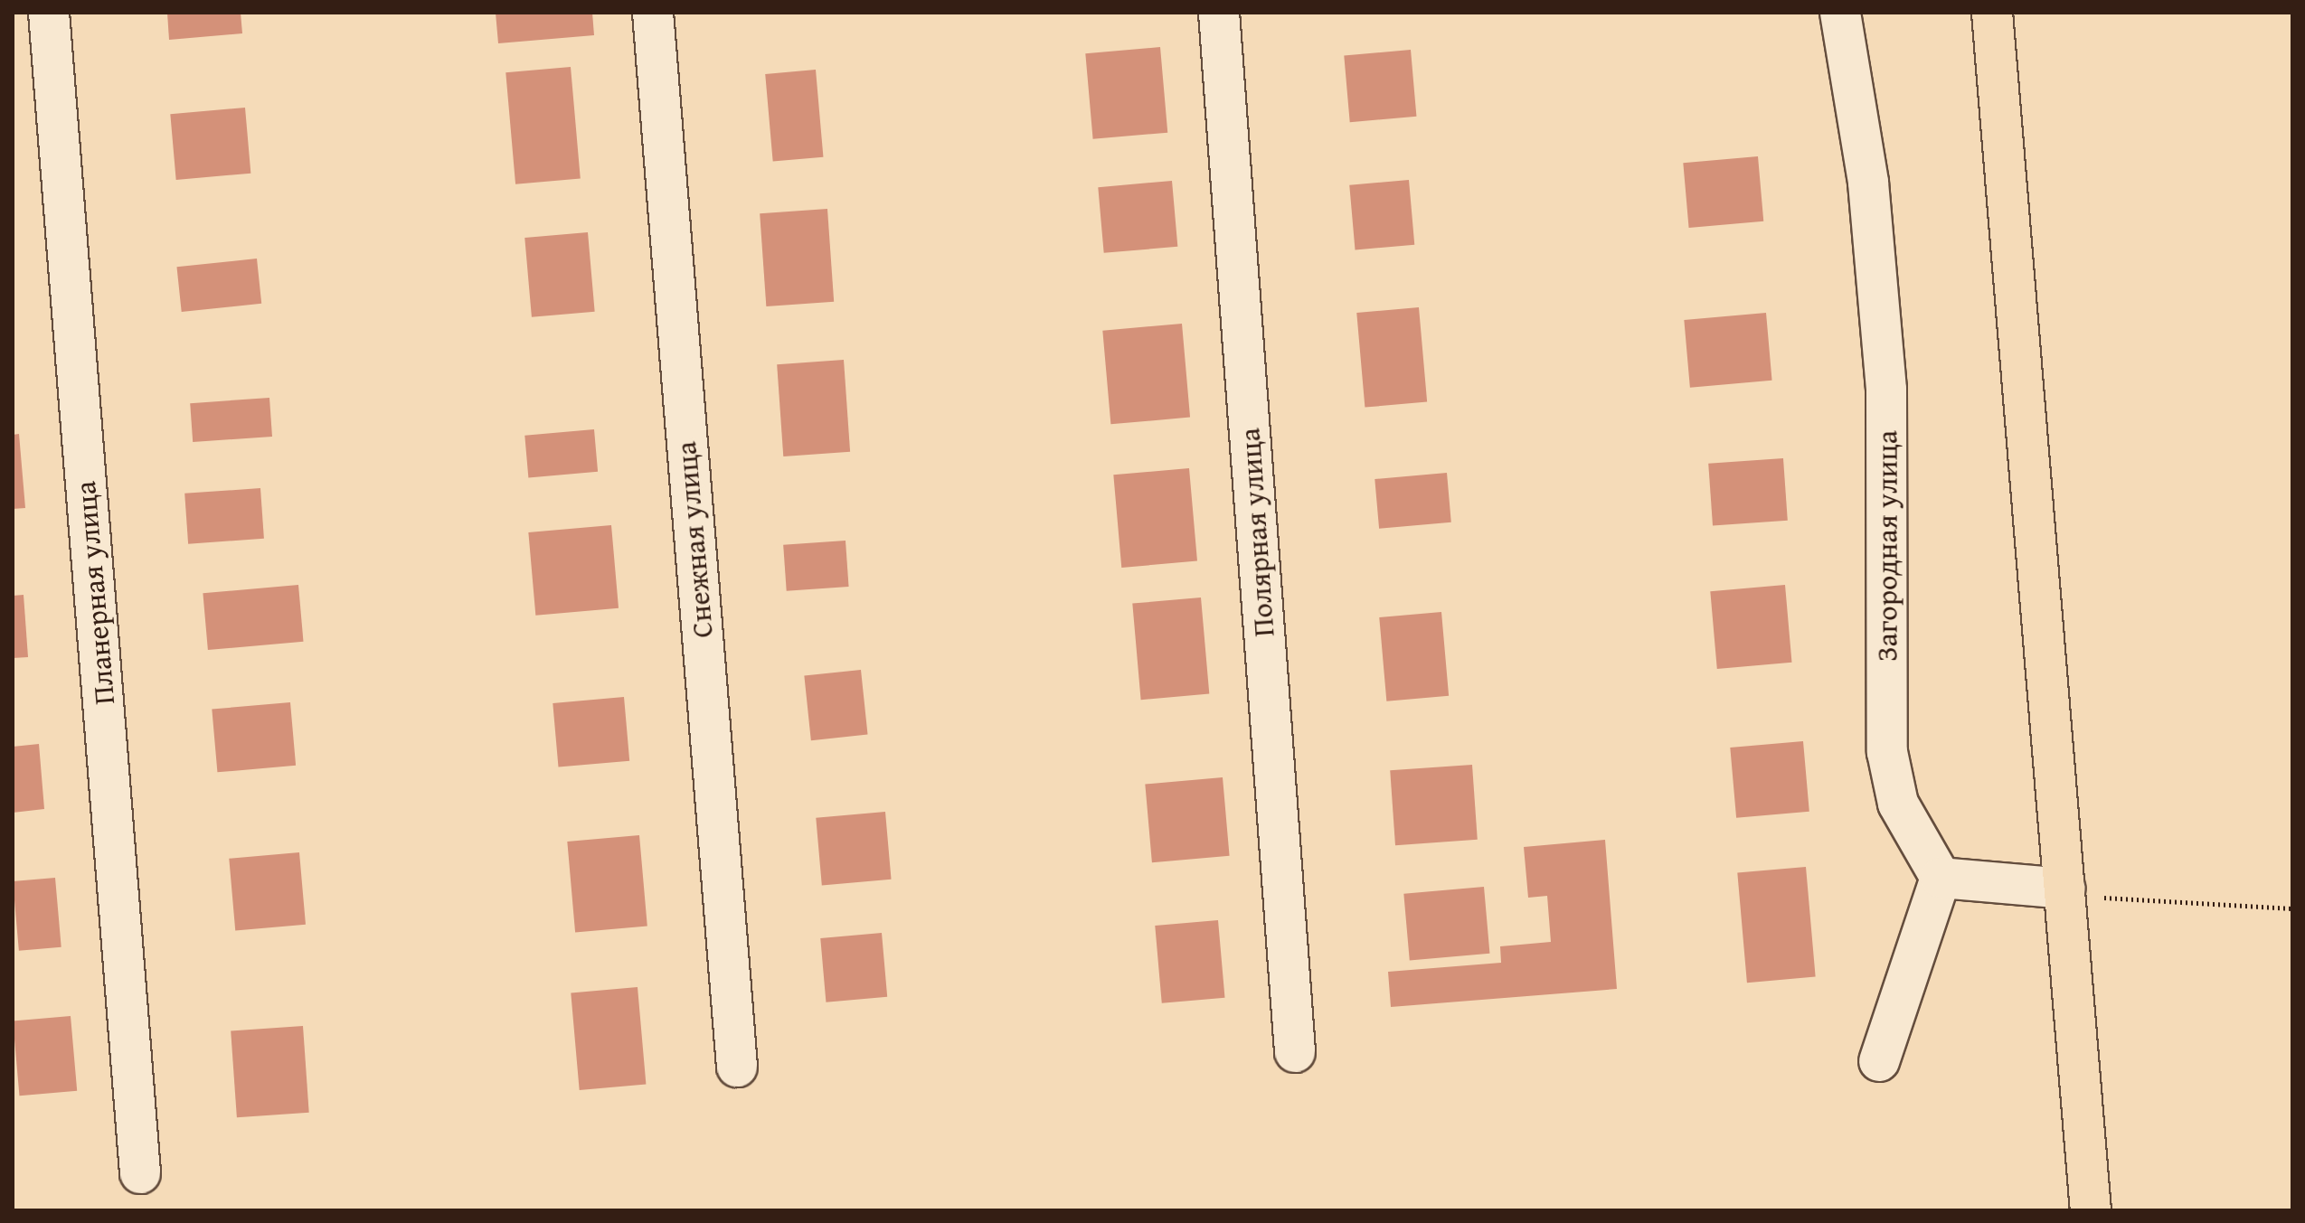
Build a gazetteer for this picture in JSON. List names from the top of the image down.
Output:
{
  "streets": {
    "street": [
      "Полярная улица",
      "Снежная улица",
      "Загородная улица",
      "Планерная улица"
    ]
  }
}
